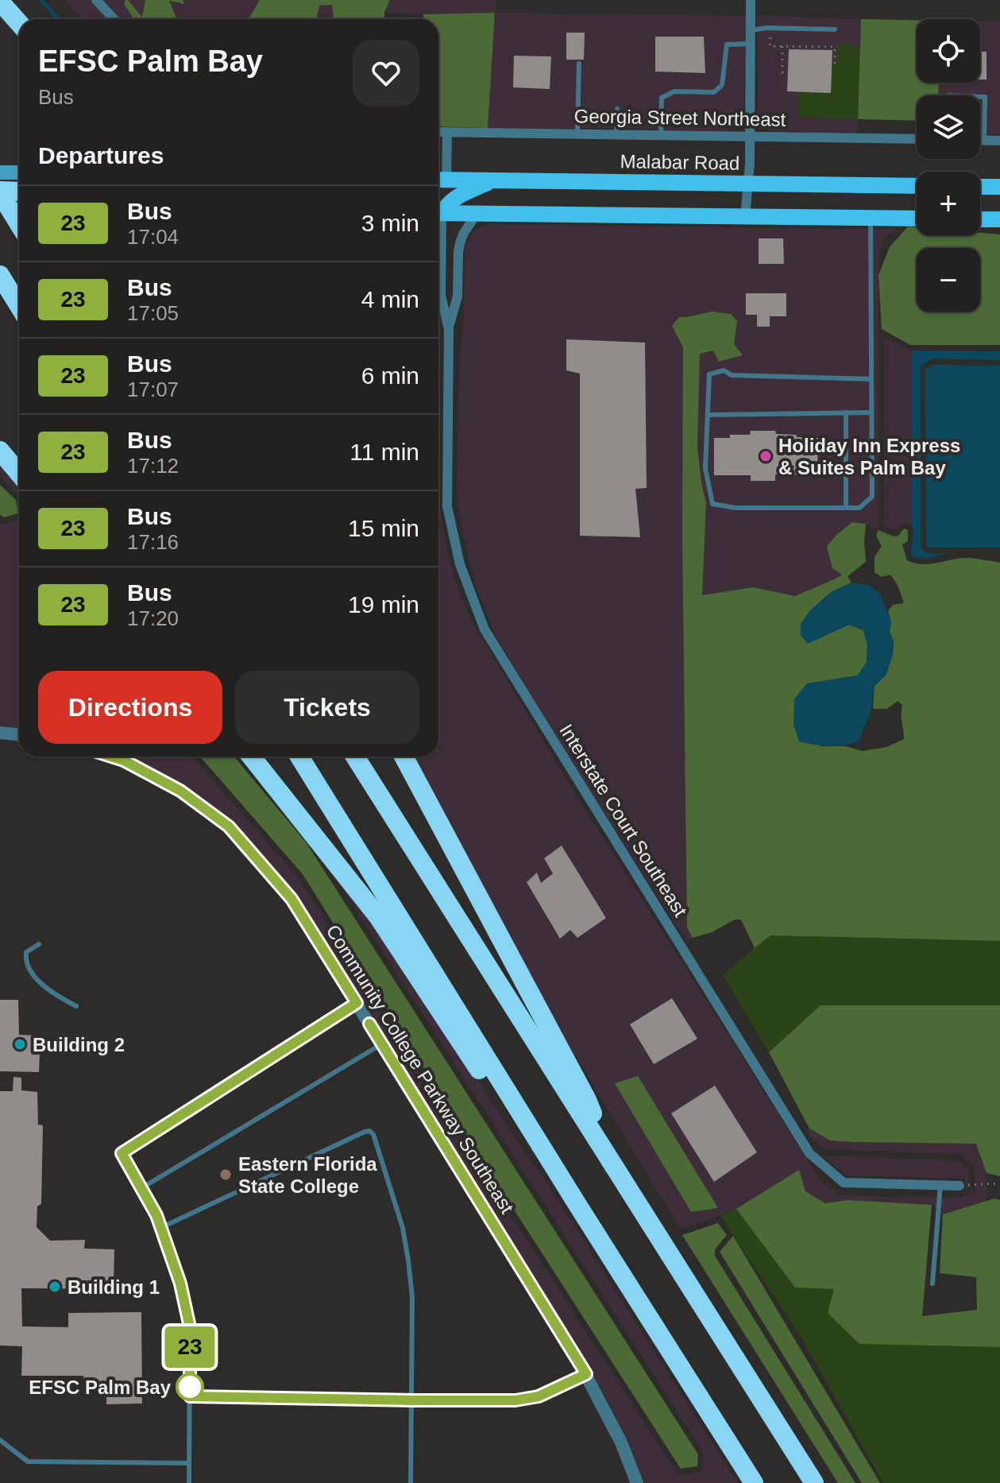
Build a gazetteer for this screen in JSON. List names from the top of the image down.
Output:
{
  "streets": {
    "main road": ["Malabar Road"],
    "street": ["Georgia Street Northeast", "Interstate Court Southeast", "Community College Parkway Southeast"]
  },
  "places": [
    "Holiday Inn Express & Suites Palm Bay",
    "Building 2",
    "Eastern Florida State College",
    "Building 1",
    "EFSC Palm Bay"
  ],
  "lines": ["bus line 23"],
  "page": {
    "on_map": "23",
    "map_buttons": ["+", "−"],
    "heading": [
      ["EFSC Palm Bay", "Bus"],
      "Departures"
    ],
    "list": [
      {
        "mark": "23",
        "name": "Bus",
        "note": "17:04",
        "value": "3 min"
      },
      {
        "mark": "23",
        "name": "Bus",
        "note": "17:05",
        "value": "4 min"
      },
      {
        "mark": "23",
        "name": "Bus",
        "note": "17:07",
        "value": "6 min"
      },
      {
        "mark": "23",
        "name": "Bus",
        "note": "17:12",
        "value": "11 min"
      },
      {
        "mark": "23",
        "name": "Bus",
        "note": "17:16",
        "value": "15 min"
      },
      {
        "mark": "23",
        "name": "Bus",
        "note": "17:20",
        "value": "19 min"
      }
    ],
    "buttons": ["Directions", "Tickets"]
  }
}
